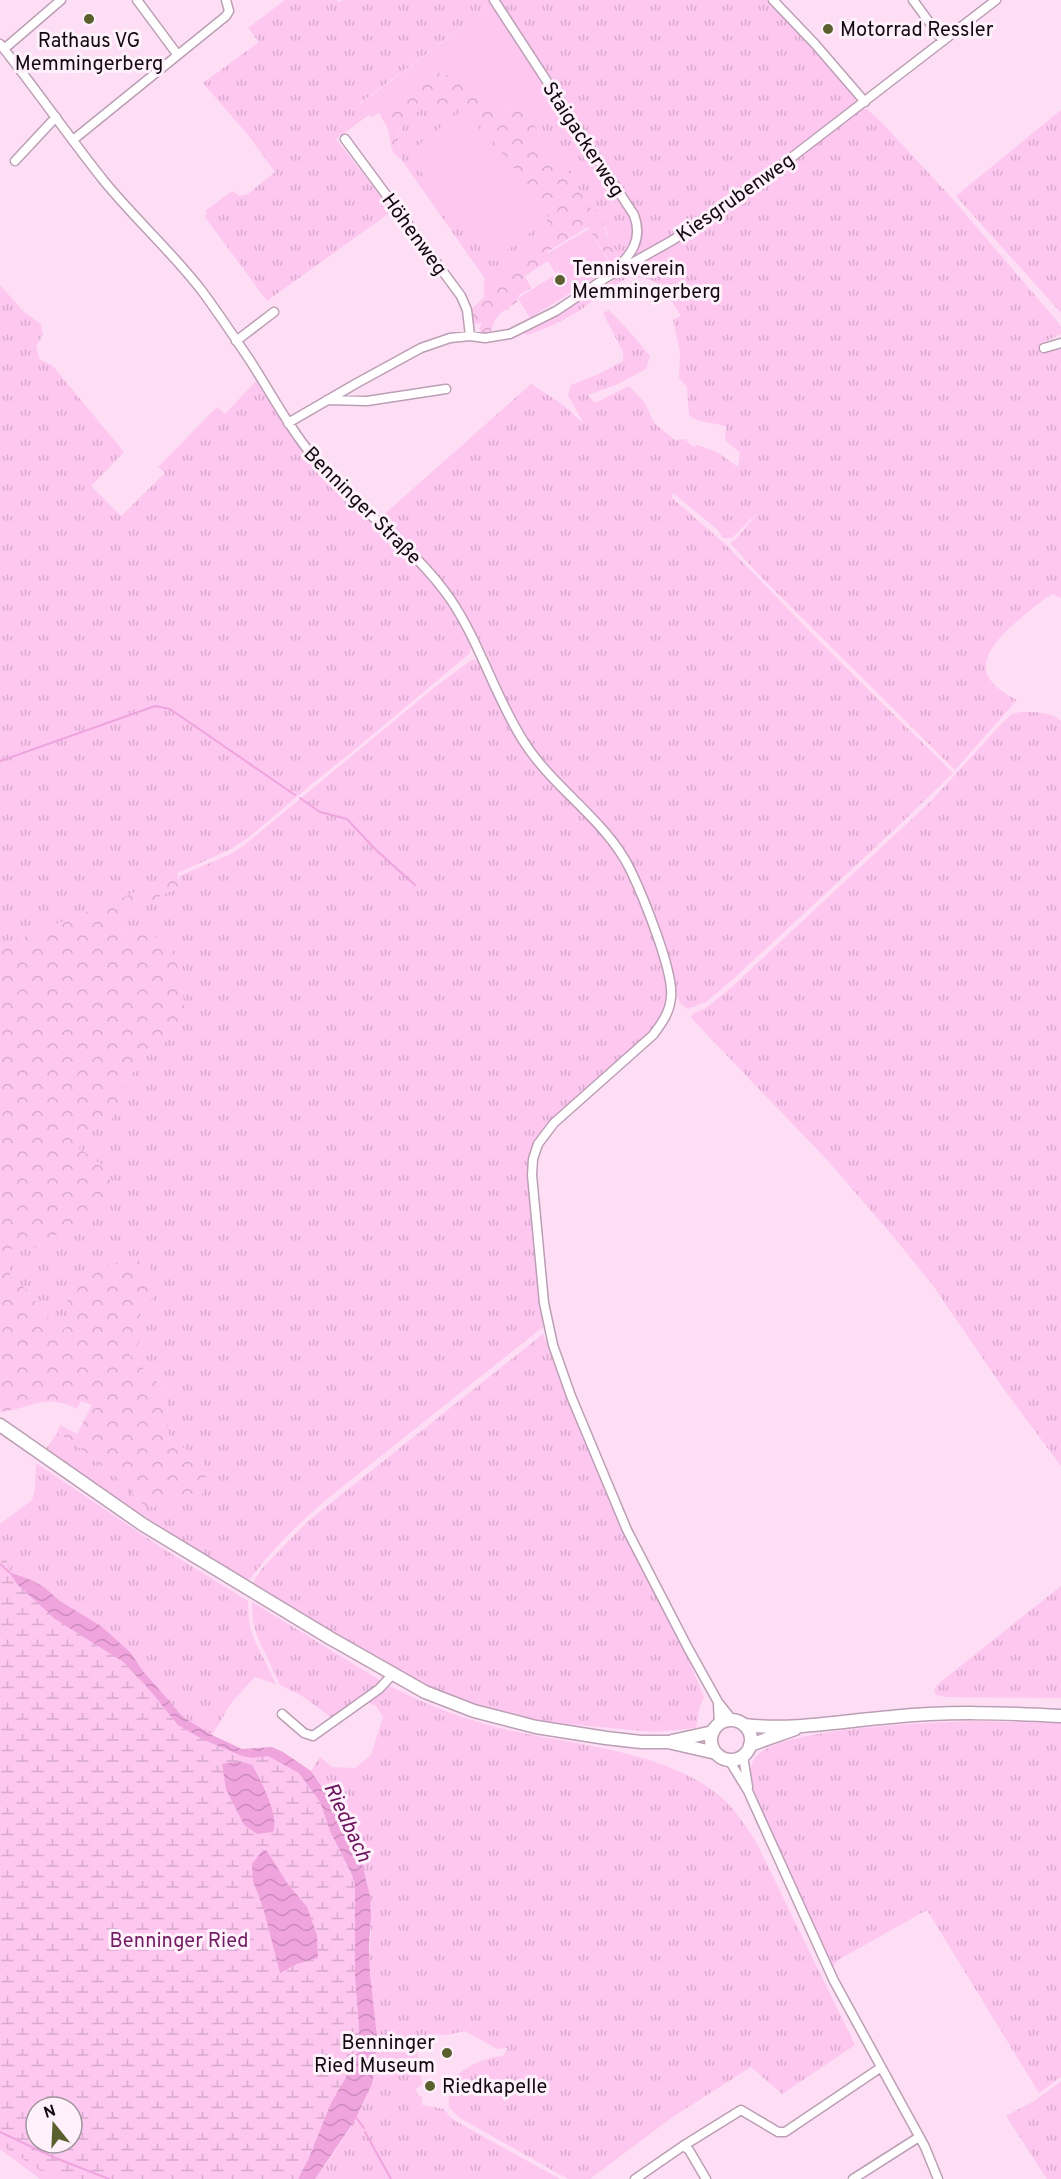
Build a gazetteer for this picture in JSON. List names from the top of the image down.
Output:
{
  "streets": {
    "street": [
      "Staigackerweg",
      "Kiesgrubenweg",
      "Höhenweg",
      "Benninger Straße"
    ]
  },
  "crossings": [
    ["Staigackerweg", "Kiesgrubenweg"],
    ["Kiesgrubenweg", "Höhenweg"],
    ["Kiesgrubenweg", "Benninger Straße"]
  ],
  "water": ["Riedbach"],
  "parks": ["Benninger Ried"],
  "places": [
    "Rathaus VG Memmingerberg",
    "Motorrad Ressler",
    "Tennisverein Memmingerberg",
    "Benninger Ried Museum",
    "Riedkapelle"
  ],
  "north": "top"
}
